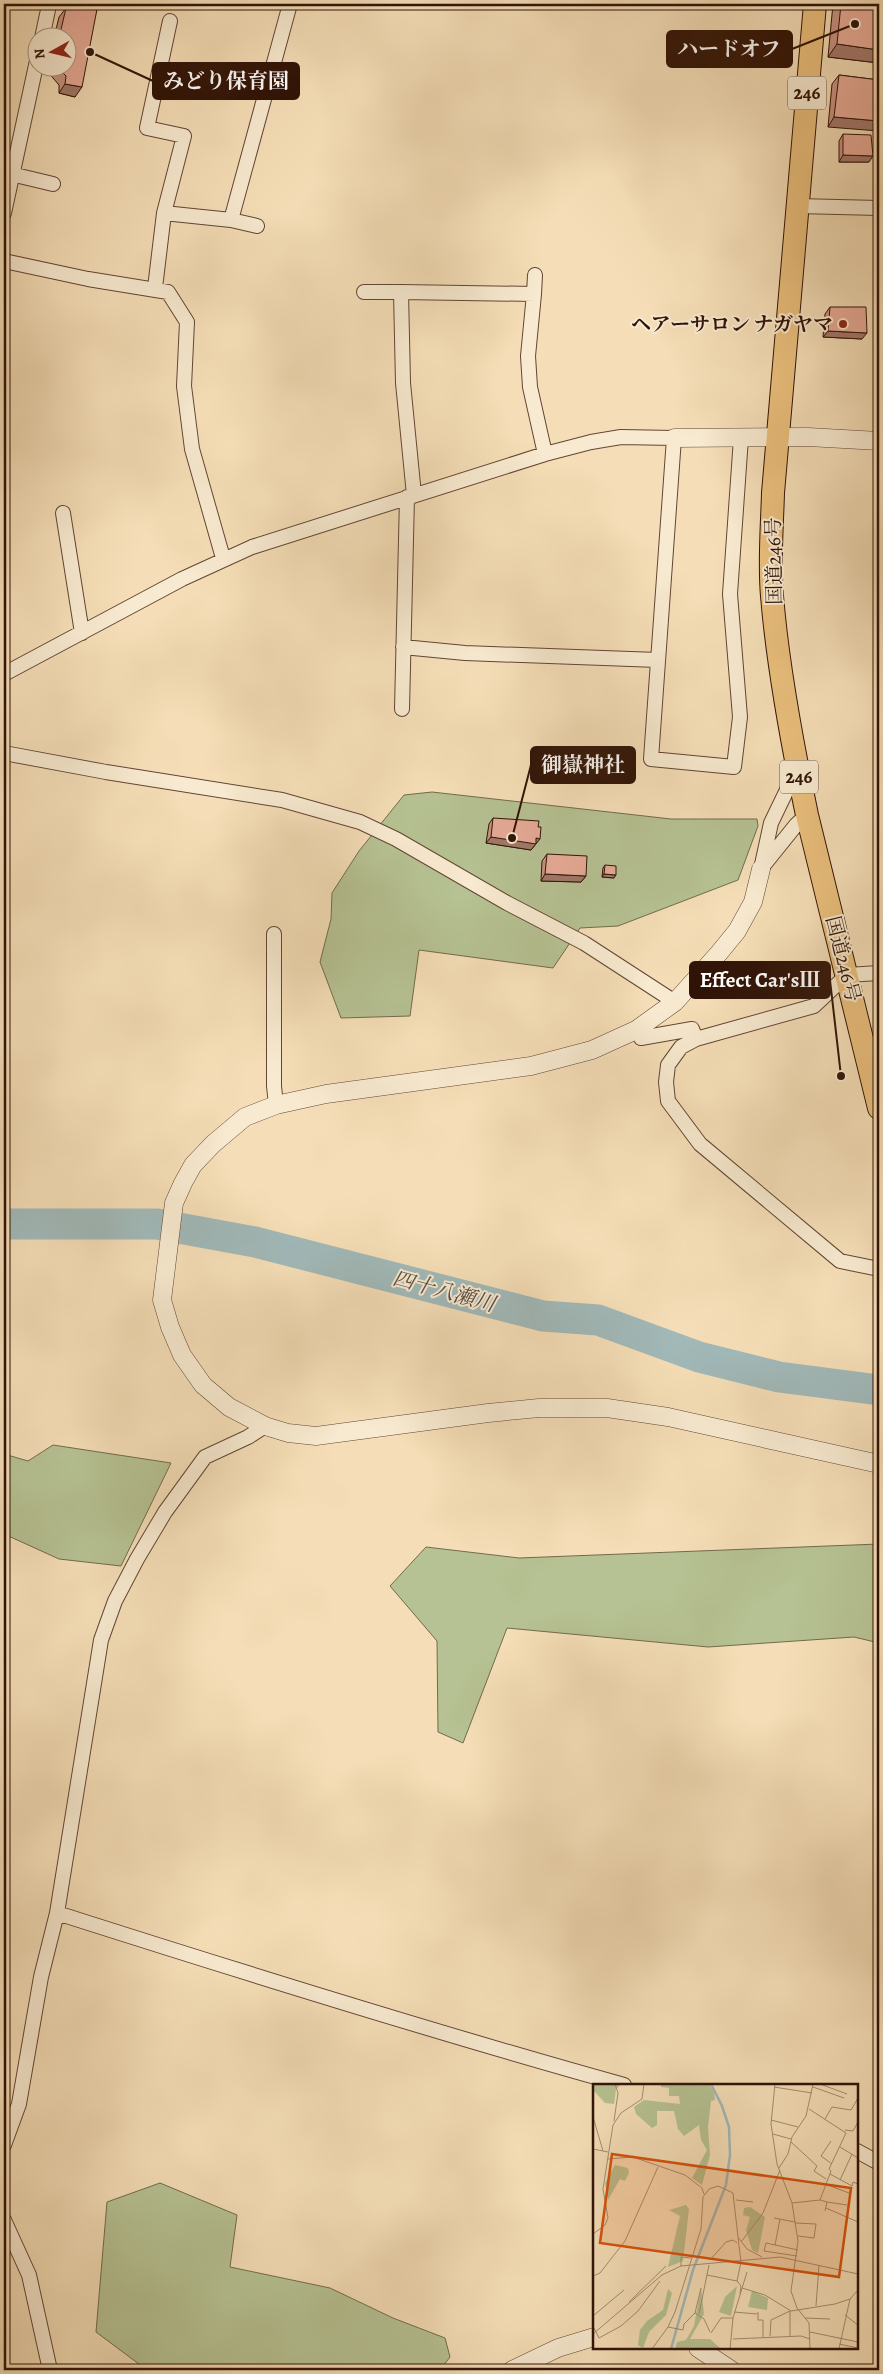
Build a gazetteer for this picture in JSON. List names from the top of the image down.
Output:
{
  "streets": {
    "highway": ["246", "国道246号"]
  },
  "water": ["四十八瀬川"],
  "places": [
    "ハードオフ",
    "みどり保育園",
    "ヘアーサロン ナガヤマ",
    "御嶽神社",
    "Effect Car'sⅢ"
  ],
  "north": "left"
}
